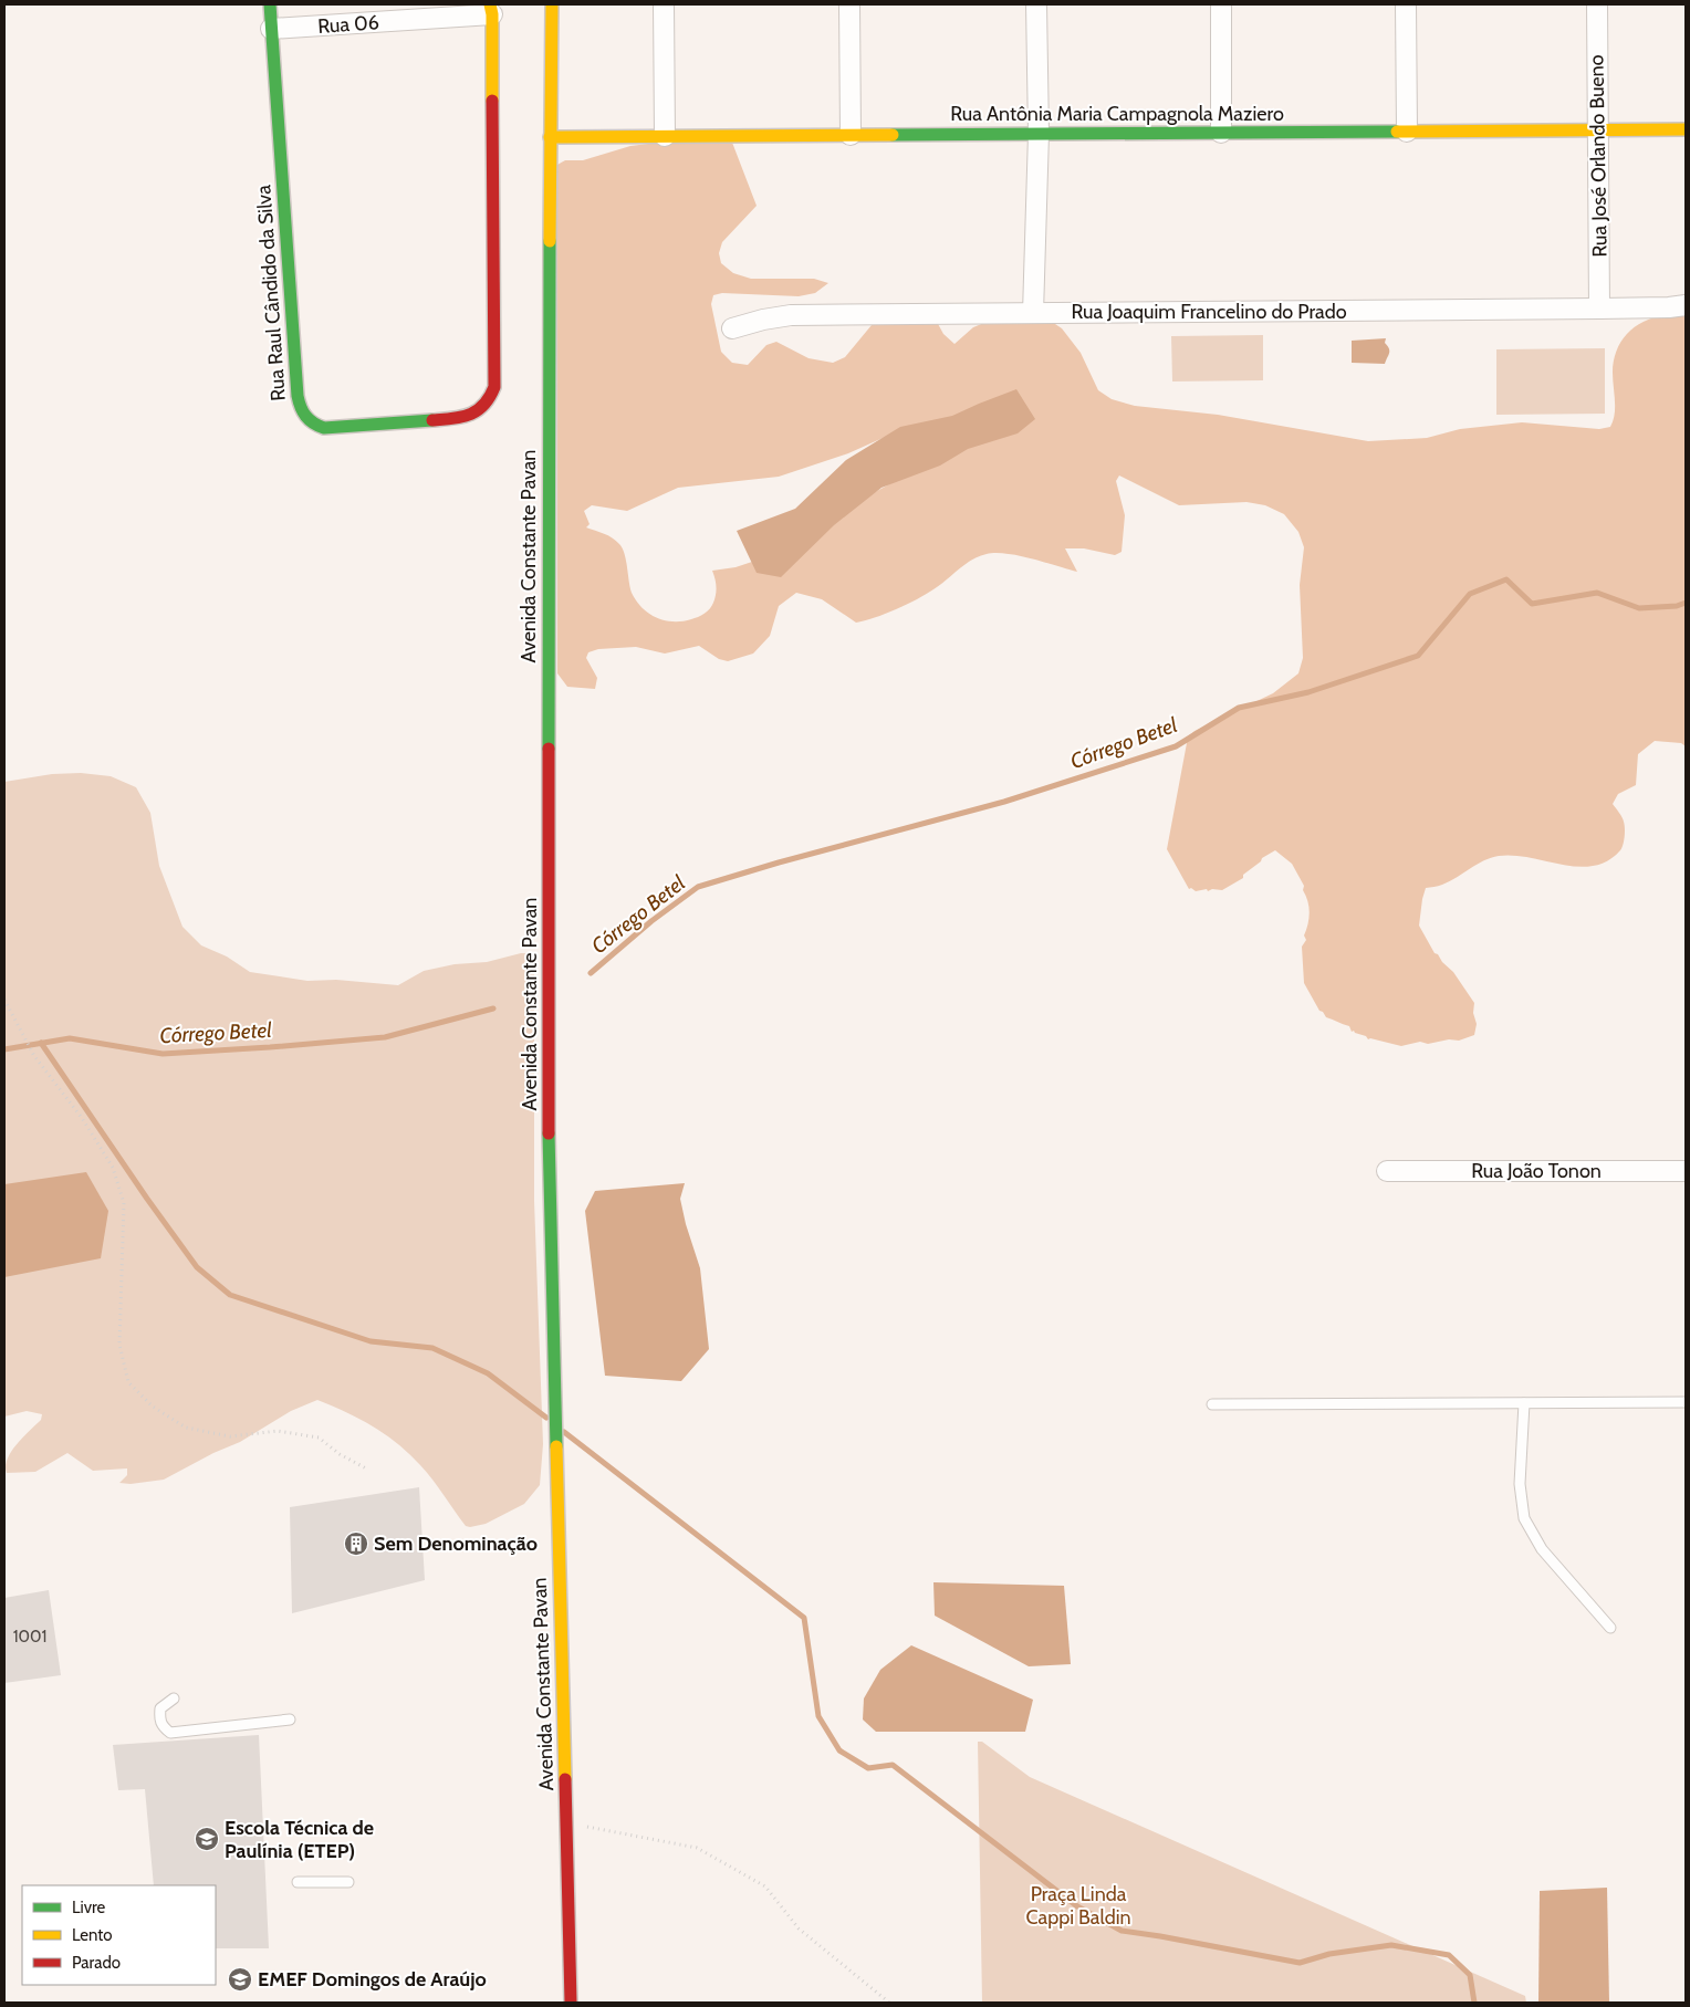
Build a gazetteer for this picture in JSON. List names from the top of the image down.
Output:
{
  "streets": {
    "street": [
      "Rua 06",
      "Rua Antônia Maria Campagnola Maziero",
      "Rua José Orlando Bueno",
      "Rua Raul Cândido da Silva",
      "Rua Joaquim Francelino do Prado",
      "Avenida Constante Pavan",
      "Rua João Tonon"
    ]
  },
  "crossings": [
    ["Rua 06", "Rua Raul Cândido da Silva"],
    ["Rua Antônia Maria Campagnola Maziero", "Rua José Orlando Bueno"],
    ["Rua Antônia Maria Campagnola Maziero", "Avenida Constante Pavan"],
    ["Rua José Orlando Bueno", "Rua Joaquim Francelino do Prado"]
  ],
  "water": ["Córrego Betel"],
  "parks": ["Praça Linda Cappi Baldin"],
  "places": {
    "building": ["Sem Denominação"],
    "school or university": ["Escola Técnica de Paulínia (ETEP)", "EMEF Domingos de Araújo"]
  },
  "house_numbers": ["1001"],
  "legend": ["Livre", "Lento", "Parado"]
}
